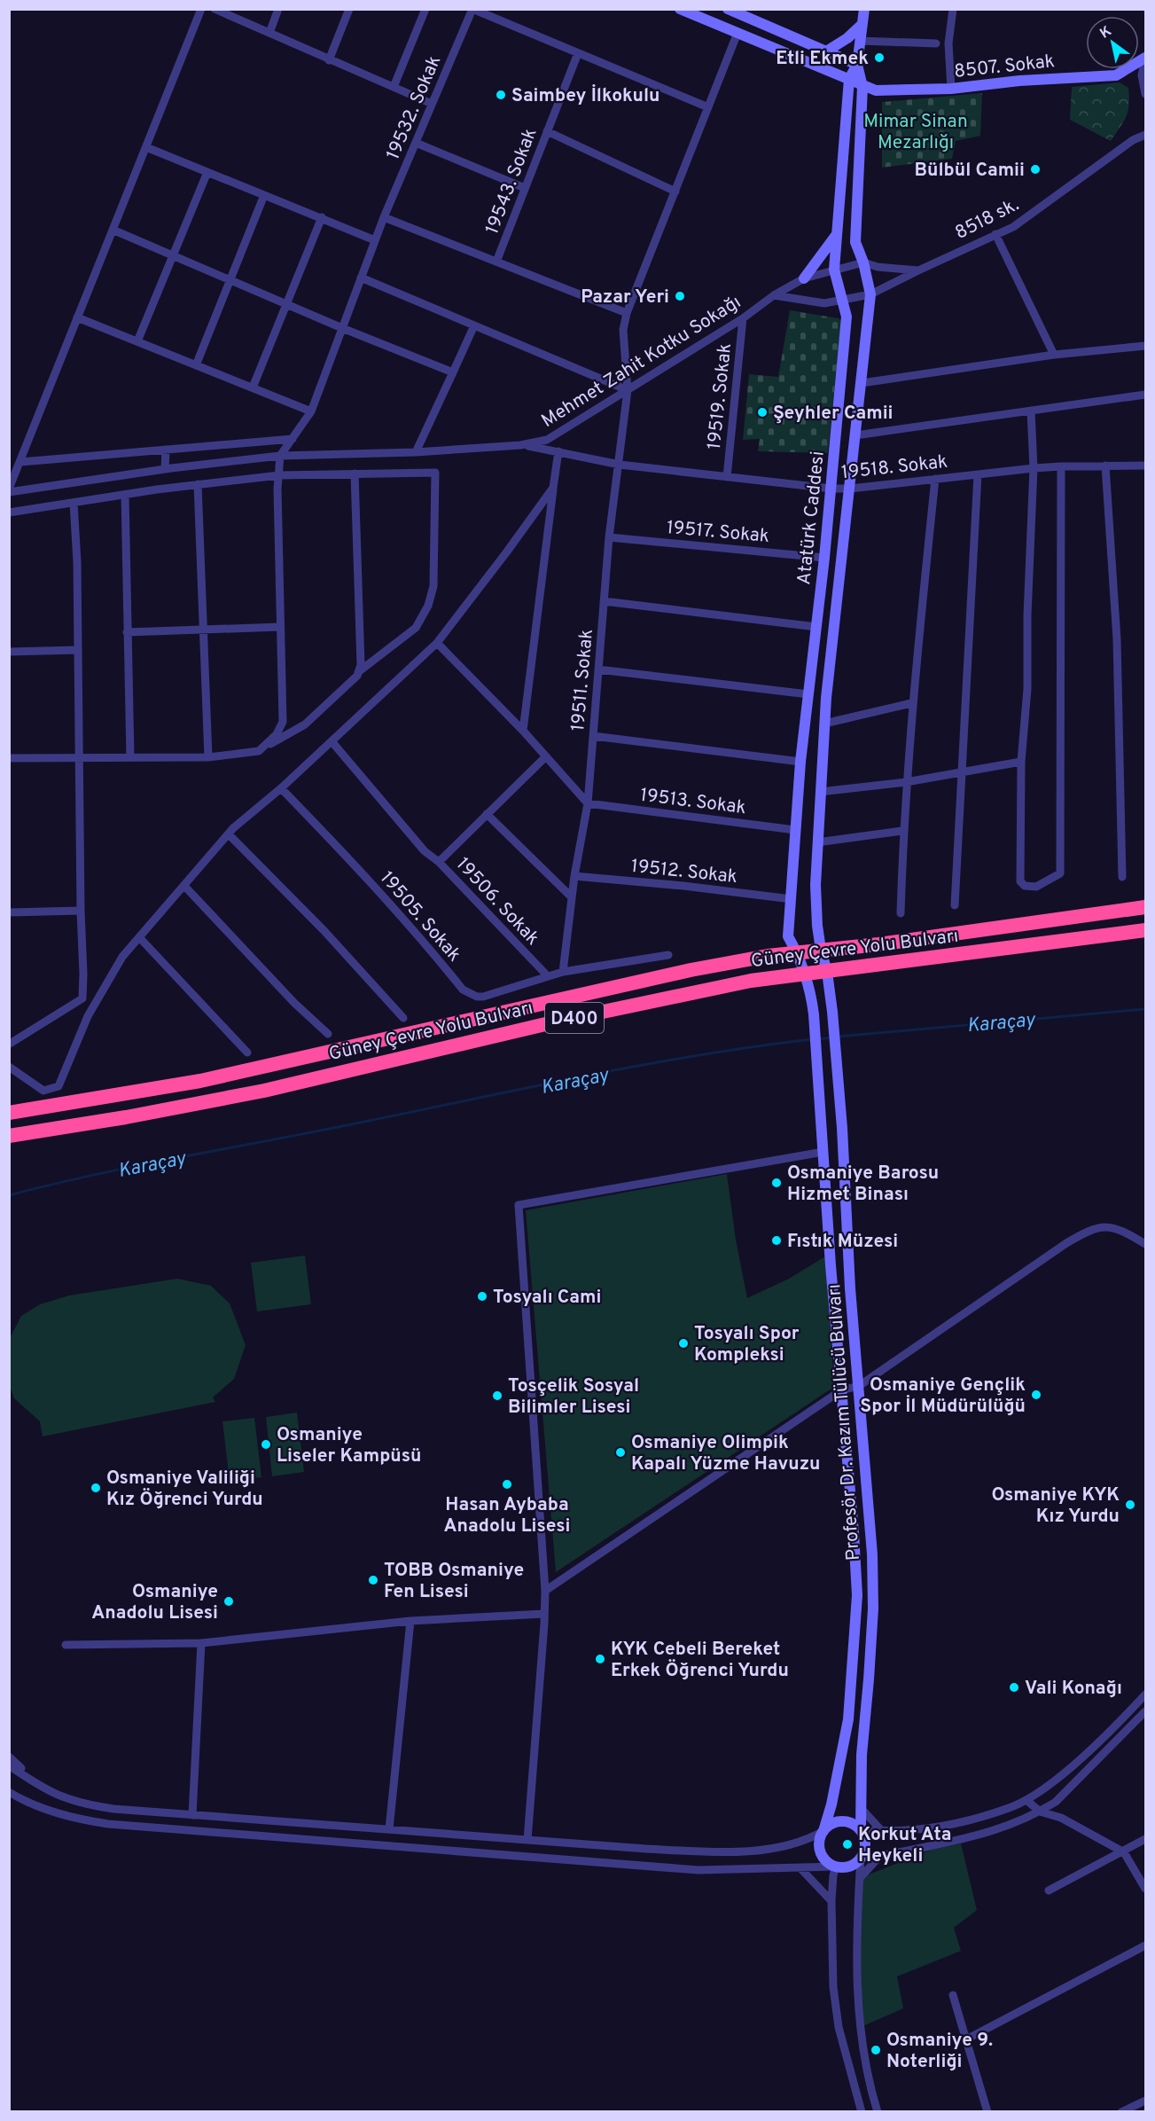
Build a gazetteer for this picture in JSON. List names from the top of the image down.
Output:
{
  "streets": {
    "highway": ["Güney Çevre Yolu Bulvarı", "D400"],
    "street": [
      "8507. Sokak",
      "19532. Sokak",
      "19543. Sokak",
      "8518 sk.",
      "Mehmet Zahit Kotku Sokağı",
      "19519. Sokak",
      "19518. Sokak",
      "Atatürk Caddesi",
      "19517. Sokak",
      "19511. Sokak",
      "19513. Sokak",
      "19512. Sokak",
      "19506. Sokak",
      "19505. Sokak",
      "Profesör Dr. Kazım Tülücü Bulvarı"
    ]
  },
  "crossings": [
    ["8507. Sokak", "Atatürk Caddesi"],
    ["8518 sk.", "Mehmet Zahit Kotku Sokağı"],
    ["8518 sk.", "Atatürk Caddesi"],
    ["Mehmet Zahit Kotku Sokağı", "19519. Sokak"],
    ["Mehmet Zahit Kotku Sokağı", "19518. Sokak"],
    ["Mehmet Zahit Kotku Sokağı", "Atatürk Caddesi"],
    ["Mehmet Zahit Kotku Sokağı", "19511. Sokak"],
    ["19519. Sokak", "19518. Sokak"],
    ["19518. Sokak", "Atatürk Caddesi"],
    ["19518. Sokak", "19511. Sokak"],
    ["Atatürk Caddesi", "19517. Sokak"],
    ["Atatürk Caddesi", "19513. Sokak"],
    ["Atatürk Caddesi", "19512. Sokak"],
    ["Atatürk Caddesi", "Güney Çevre Yolu Bulvarı"],
    ["Atatürk Caddesi", "Profesör Dr. Kazım Tülücü Bulvarı"],
    ["19517. Sokak", "19511. Sokak"],
    ["19511. Sokak", "19513. Sokak"],
    ["19511. Sokak", "19512. Sokak"],
    ["19511. Sokak", "19505. Sokak"],
    ["19506. Sokak", "19505. Sokak"]
  ],
  "water": ["Karaçay"],
  "parks": ["Mimar Sinan Mezarlığı"],
  "places": [
    "Etli Ekmek",
    "Saimbey İlkokulu",
    "Bülbül Camii",
    "Pazar Yeri",
    "Şeyhler Camii",
    "Osmaniye Barosu Hizmet Binası",
    "Fıstık Müzesi",
    "Tosyalı Cami",
    "Tosyalı Spor Kompleksi",
    "Osmaniye Gençlik Spor İl Müdürülüğü",
    "Tosçelik Sosyal Bilimler Lisesi",
    "Osmaniye Liseler Kampüsü",
    "Osmaniye Olimpik Kapalı Yüzme Havuzu",
    "Hasan Aybaba Anadolu Lisesi",
    "Osmaniye Valiliği Kız Öğrenci Yurdu",
    "Osmaniye KYK Kız Yurdu",
    "TOBB Osmaniye Fen Lisesi",
    "Osmaniye Anadolu Lisesi",
    "KYK Cebeli Bereket Erkek Öğrenci Yurdu",
    "Vali Konağı",
    "Korkut Ata Heykeli",
    "Osmaniye 9. Noterliği"
  ],
  "north": "top left"
}
